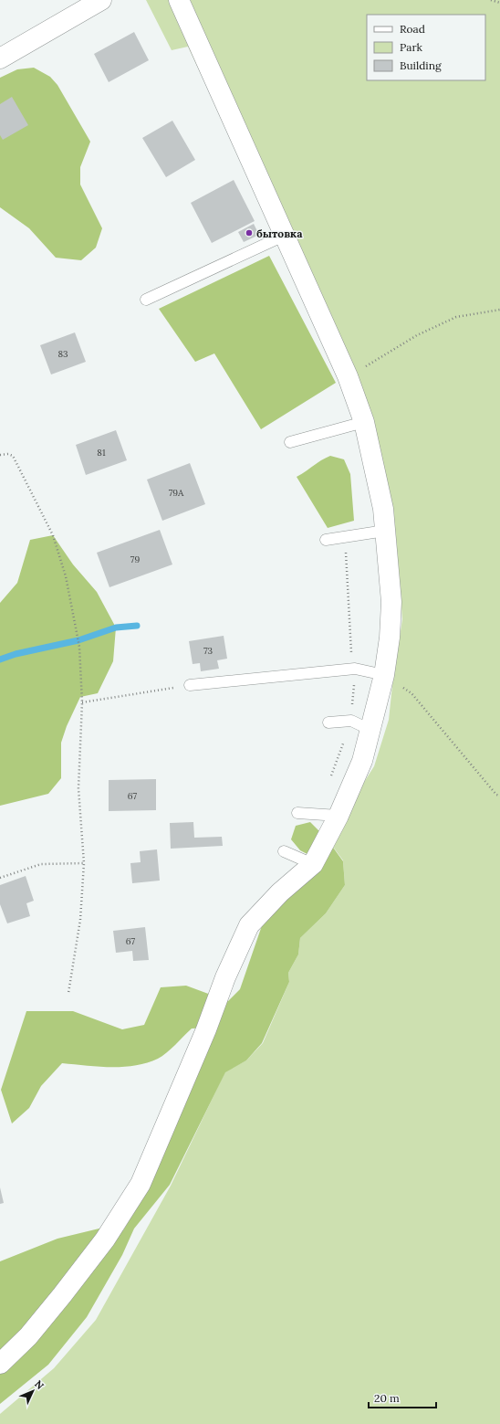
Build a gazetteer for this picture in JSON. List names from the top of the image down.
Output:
{
  "places": ["бытовка"],
  "house_numbers": [
    "83",
    "81",
    "79А",
    "79",
    "73",
    "67",
    "67"
  ],
  "legend": ["Road", "Park", "Building"],
  "scale_bar": "20 m",
  "north": "top right"
}
